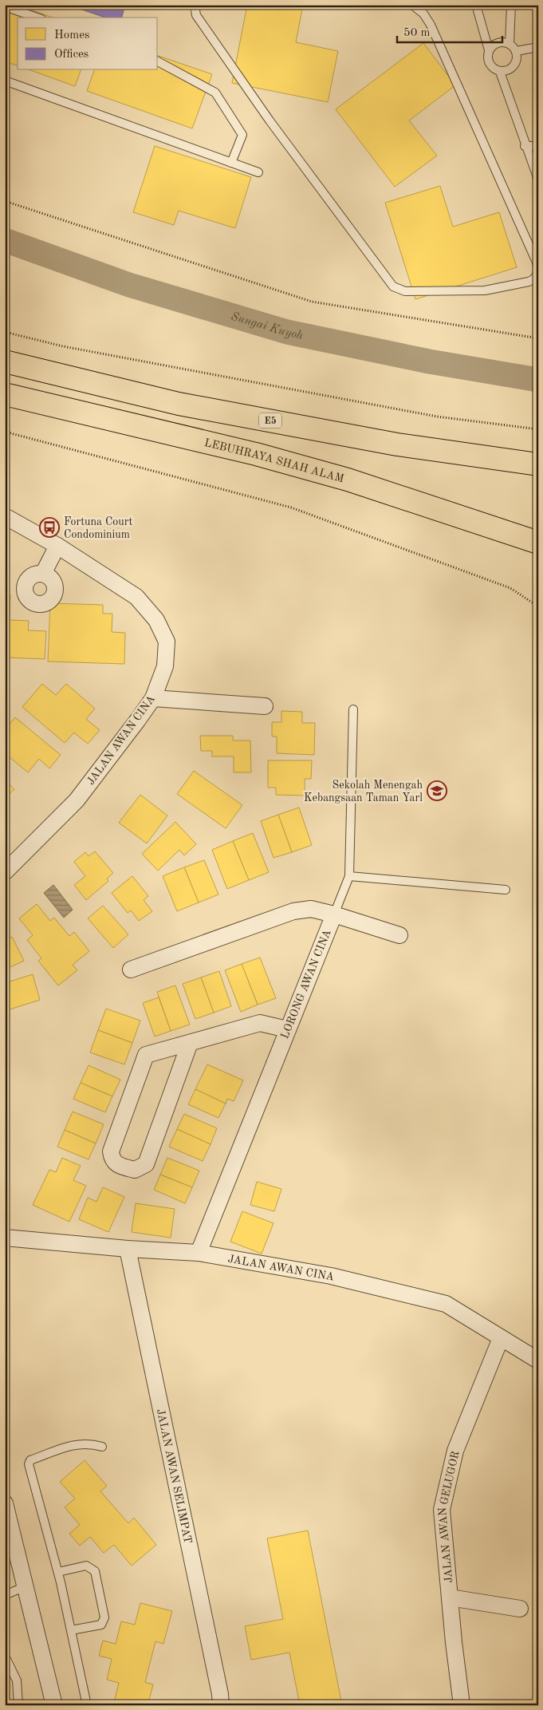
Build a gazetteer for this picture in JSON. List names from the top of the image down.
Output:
{
  "streets": {
    "highway": ["E5", "LEBUHRAYA SHAH ALAM"],
    "street": [
      "JALAN AWAN CINA",
      "LORONG AWAN CINA",
      "JALAN AWAN SELIMPAT",
      "JALAN AWAN GELUGOR"
    ]
  },
  "crossings": [
    ["JALAN AWAN CINA", "LORONG AWAN CINA"],
    ["JALAN AWAN CINA", "JALAN AWAN SELIMPAT"],
    ["JALAN AWAN CINA", "JALAN AWAN GELUGOR"]
  ],
  "water": ["Sungai Kuyoh"],
  "places": {
    "bus stop": ["Fortuna Court Condominium"],
    "school or university": ["Sekolah Menengah Kebangsaan Taman Yarl"]
  },
  "legend": ["Homes", "Offices"],
  "scale_bar": "50 m"
}
